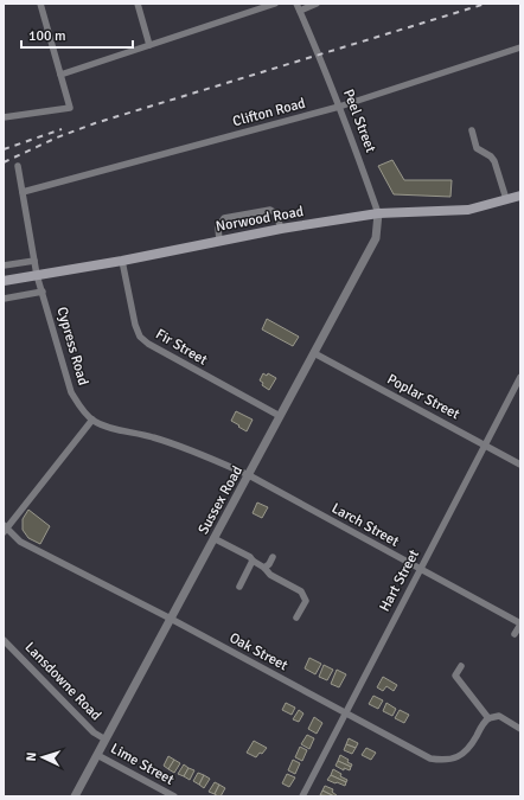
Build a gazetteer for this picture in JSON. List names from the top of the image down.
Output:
{
  "streets": {
    "main road": ["Norwood Road"],
    "street": [
      "Clifton Road",
      "Peel Street",
      "Cypress Road",
      "Fir Street",
      "Poplar Street",
      "Sussex Road",
      "Larch Street",
      "Hart Street",
      "Oak Street",
      "Lansdowne Road",
      "Lime Street"
    ]
  },
  "crossings": [
    ["Clifton Road", "Peel Street"],
    ["Clifton Road", "Cypress Road"],
    ["Peel Street", "Norwood Road"],
    ["Peel Street", "Sussex Road"],
    ["Norwood Road", "Cypress Road"],
    ["Norwood Road", "Fir Street"],
    ["Norwood Road", "Sussex Road"],
    ["Cypress Road", "Sussex Road"],
    ["Cypress Road", "Larch Street"],
    ["Fir Street", "Sussex Road"],
    ["Poplar Street", "Sussex Road"],
    ["Poplar Street", "Hart Street"],
    ["Sussex Road", "Larch Street"],
    ["Sussex Road", "Oak Street"],
    ["Sussex Road", "Lansdowne Road"],
    ["Sussex Road", "Lime Street"],
    ["Larch Street", "Hart Street"],
    ["Hart Street", "Oak Street"]
  ],
  "scale_bar": "100 m",
  "north": "left"
}
